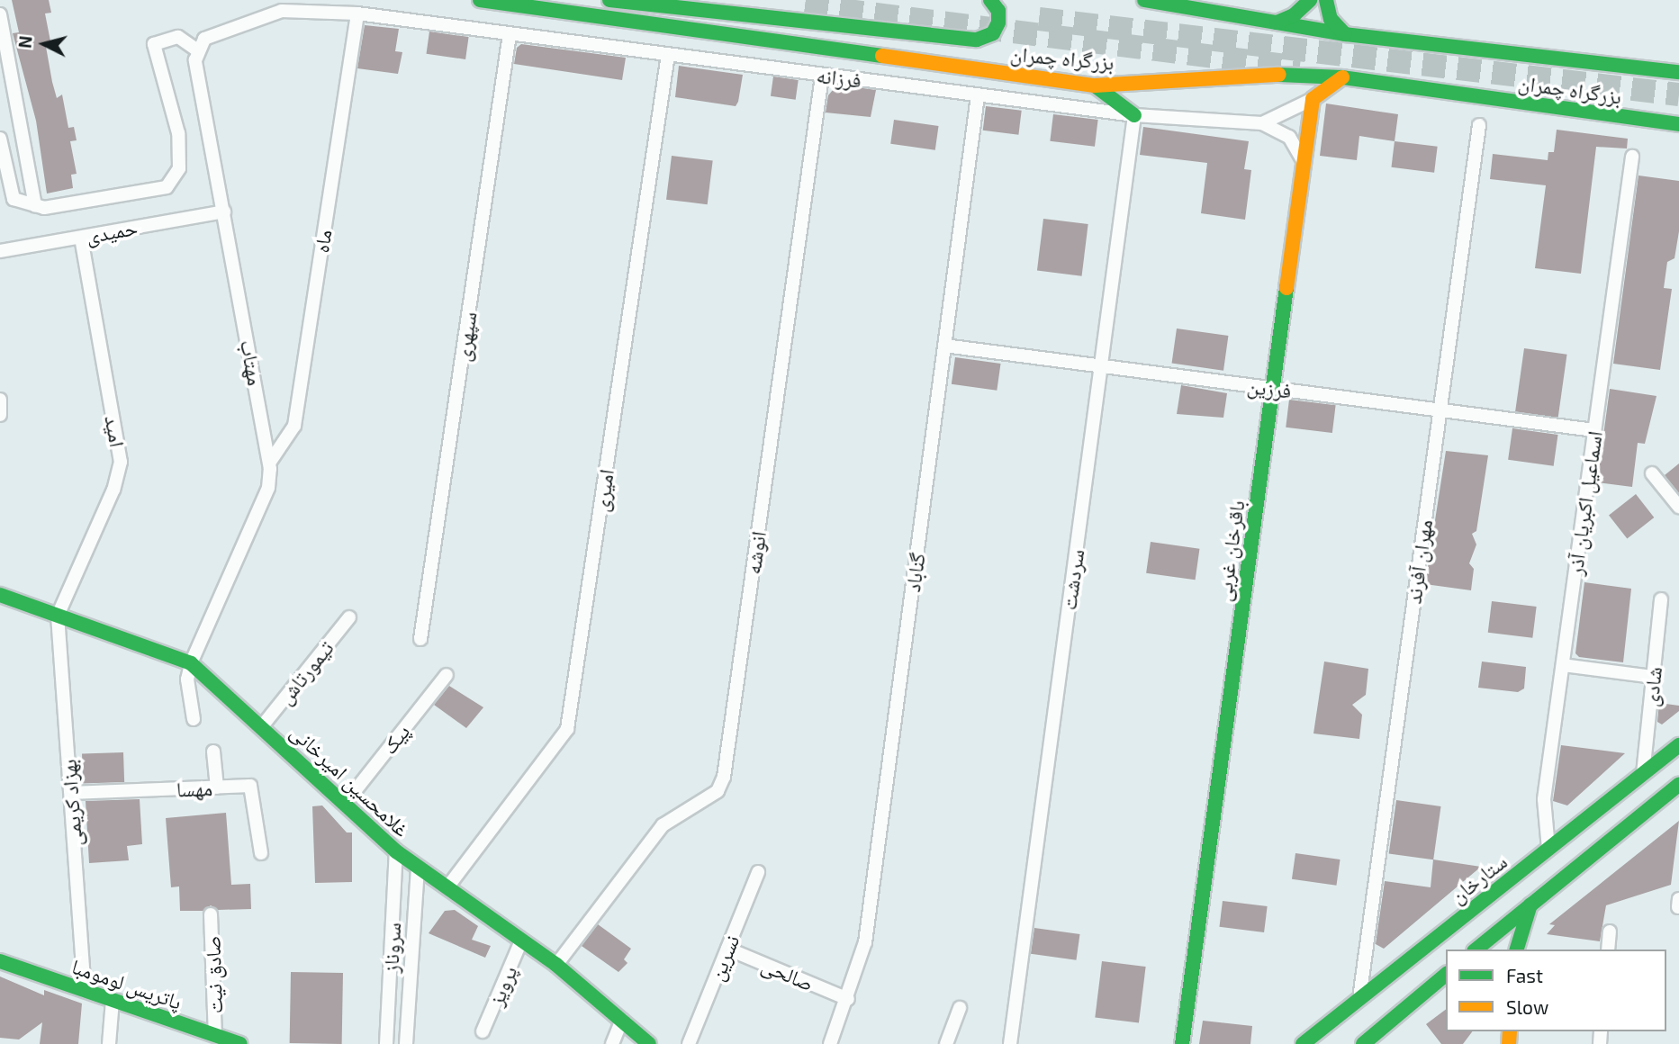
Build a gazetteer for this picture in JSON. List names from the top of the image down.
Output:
{
  "streets": {
    "main road": [
      "بزرگراه چمران",
      "باقرخان غربی",
      "غلامحسین امیرخانی",
      "ستارخان",
      "پاتریس لومومبا"
    ],
    "street": [
      "فرزانه",
      "حمیدی",
      "ماه",
      "سپهری",
      "مهتاب",
      "فرزین",
      "امید",
      "امیری",
      "اسماعیل اکبریان آذر",
      "انوشه",
      "مهران آفرند",
      "گناباد",
      "سردشت",
      "تیمورتاش",
      "شادی",
      "پیک",
      "مهسا",
      "بهزاد کریمی",
      "سروناز",
      "نسرین",
      "صالحی",
      "صادق نیت",
      "پرویز"
    ]
  },
  "crossings": [
    ["فرزانه", "ماه"],
    ["فرزانه", "سپهری"],
    ["فرزانه", "امیری"],
    ["فرزانه", "باقرخان غربی"],
    ["فرزانه", "انوشه"],
    ["فرزانه", "گناباد"],
    ["فرزانه", "سردشت"],
    ["حمیدی", "مهتاب"],
    ["حمیدی", "امید"],
    ["ماه", "مهتاب"],
    ["مهتاب", "غلامحسین امیرخانی"],
    ["فرزین", "اسماعیل اکبریان آذر"],
    ["فرزین", "باقرخان غربی"],
    ["فرزین", "مهران آفرند"],
    ["فرزین", "گناباد"],
    ["فرزین", "سردشت"],
    ["امید", "غلامحسین امیرخانی"],
    ["امید", "بهزاد کریمی"],
    ["امیری", "غلامحسین امیرخانی"],
    ["اسماعیل اکبریان آذر", "ستارخان"],
    ["انوشه", "غلامحسین امیرخانی"],
    ["مهران آفرند", "ستارخان"],
    ["گناباد", "صالحی"],
    ["تیمورتاش", "غلامحسین امیرخانی"],
    ["شادی", "ستارخان"],
    ["پیک", "غلامحسین امیرخانی"],
    ["غلامحسین امیرخانی", "بهزاد کریمی"],
    ["غلامحسین امیرخانی", "سروناز"],
    ["غلامحسین امیرخانی", "پرویز"],
    ["مهسا", "بهزاد کریمی"],
    ["بهزاد کریمی", "پاتریس لومومبا"],
    ["نسرین", "صالحی"],
    ["صادق نیت", "پاتریس لومومبا"]
  ],
  "legend": ["Fast", "Slow"],
  "north": "left"
}
